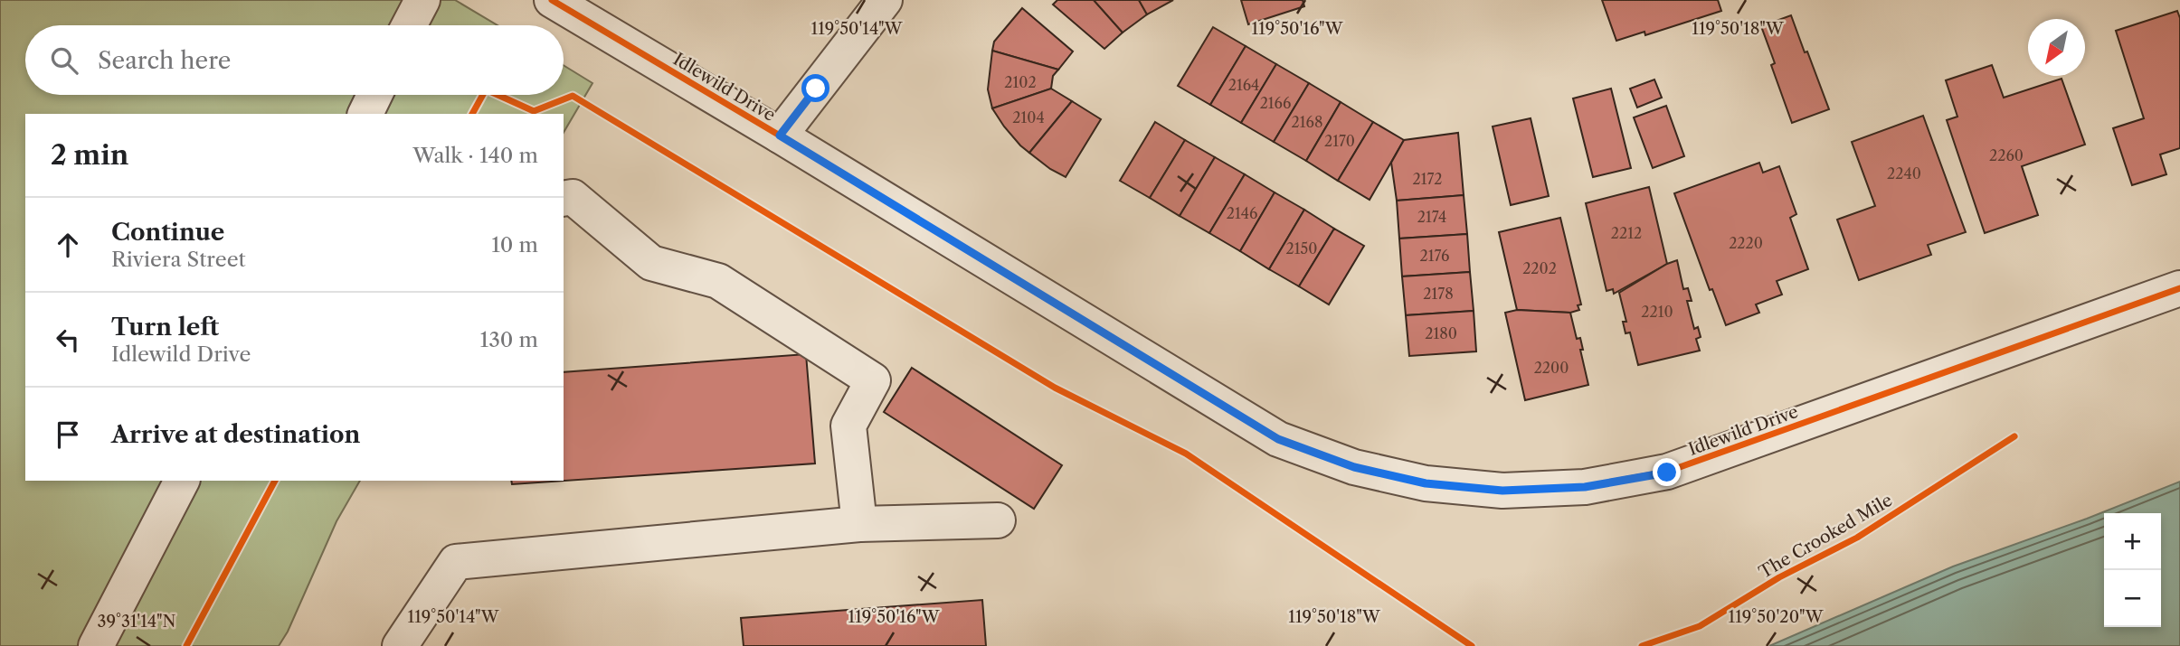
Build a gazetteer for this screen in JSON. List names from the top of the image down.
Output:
{
  "streets": {
    "street": ["Idlewild Drive"],
    "cycle path": ["The Crooked Mile"]
  },
  "house_numbers": [
    "2102",
    "2164",
    "2166",
    "2104",
    "2168",
    "2170",
    "2260",
    "2240",
    "2172",
    "2146",
    "2174",
    "2212",
    "2220",
    "2150",
    "2176",
    "2202",
    "2178",
    "2210",
    "2180",
    "2200"
  ],
  "north": "bottom left",
  "page": {
    "search": "Search here",
    "heading": ["2 min", "Walk · 140 m"],
    "list": [
      ["Continue", "Riviera Street", "10 m"],
      ["Turn left", "Idlewild Drive", "130 m"],
      "Arrive at destination"
    ],
    "map_buttons": ["+", "−"]
  },
  "coordinates": [
    "119°50'14\"W",
    "119°50'16\"W",
    "119°50'18\"W",
    "119°50'20\"W",
    "39°31'14\"N"
  ]
}
